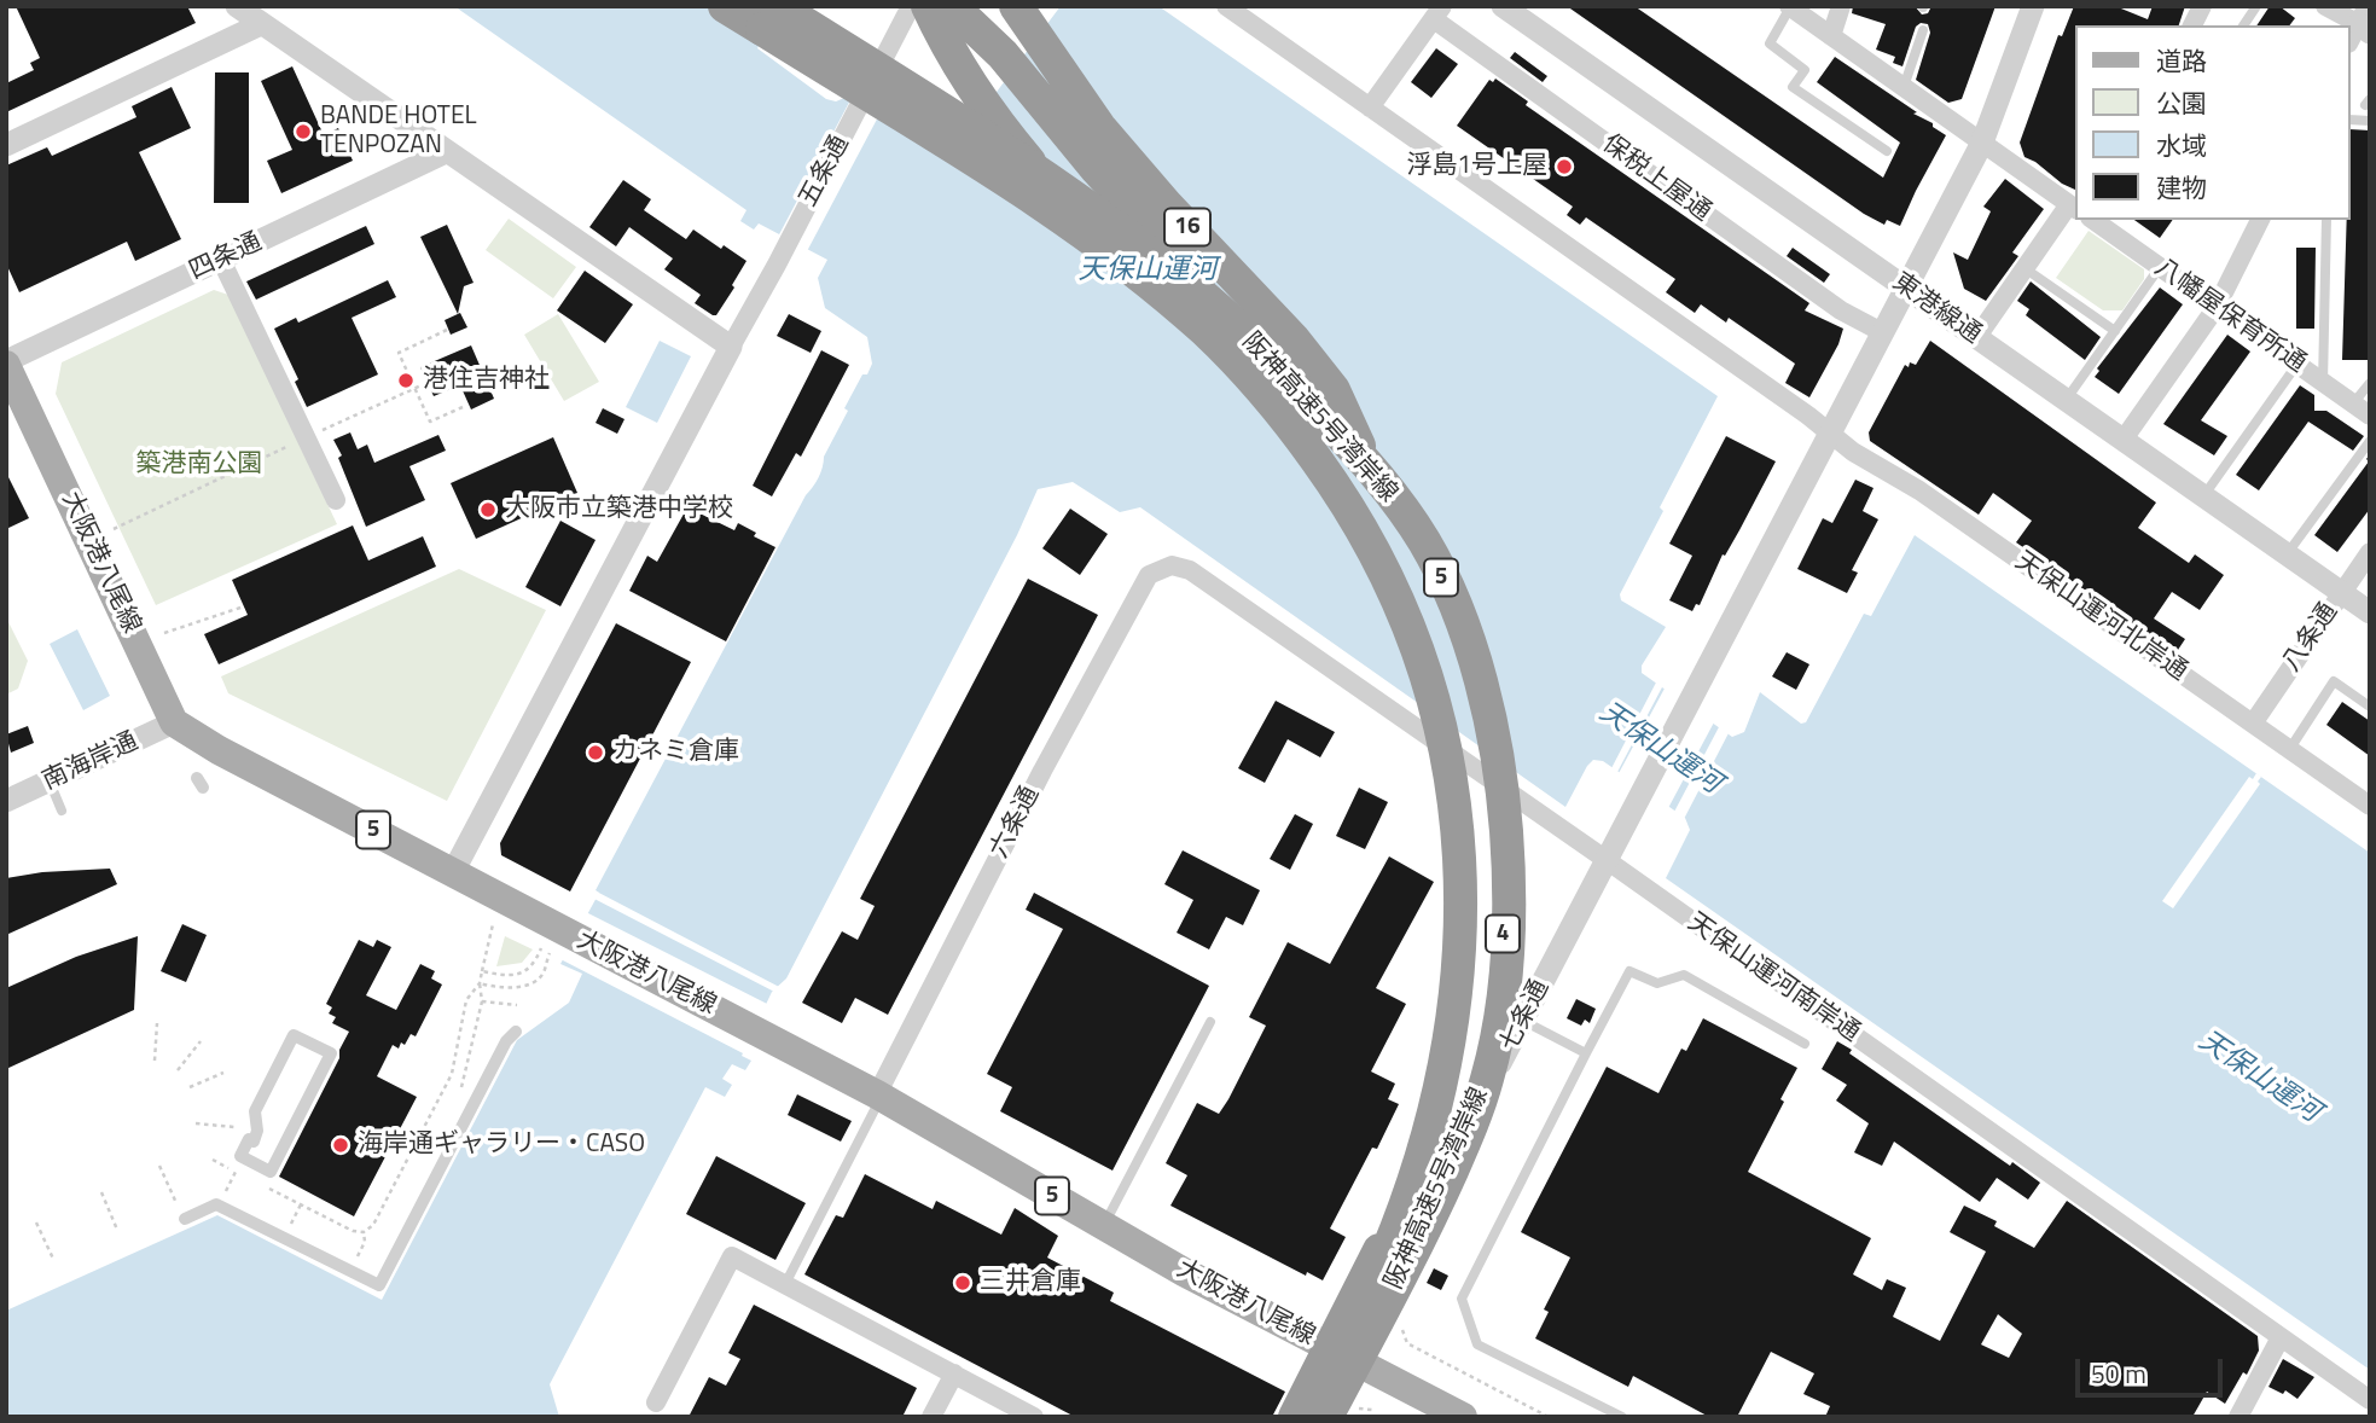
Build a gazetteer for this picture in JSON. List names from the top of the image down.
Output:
{
  "streets": {
    "highway": [
      "16",
      "阪神高速5号湾岸線",
      "5",
      "4"
    ],
    "main road": ["大阪港八尾線"],
    "street": [
      "五条通",
      "保税上屋通",
      "四条通",
      "東港線通",
      "八幡屋保育所通",
      "天保山運河北岸通",
      "八条通",
      "南海岸通",
      "六条通",
      "天保山運河南岸通",
      "七条通"
    ]
  },
  "crossings": [
    ["保税上屋通", "七条通"],
    ["16", "4"],
    ["四条通", "大阪港八尾線"],
    ["東港線通", "八条通"],
    ["東港線通", "七条通"],
    ["阪神高速5号湾岸線", "4"],
    ["大阪港八尾線", "南海岸通"],
    ["大阪港八尾線", "六条通"],
    ["大阪港八尾線", "七条通"],
    ["天保山運河北岸通", "八条通"],
    ["天保山運河北岸通", "七条通"],
    ["六条通", "天保山運河南岸通"],
    ["天保山運河南岸通", "七条通"]
  ],
  "water": ["天保山運河"],
  "parks": ["築港南公園"],
  "places": [
    "BANDE HOTEL TENPOZAN",
    "浮島1号上屋",
    "港住吉神社",
    "大阪市立築港中学校",
    "カネミ倉庫",
    "海岸通ギャラリー・CASO",
    "三井倉庫"
  ],
  "legend": [
    "道路",
    "公園",
    "水域",
    "建物"
  ],
  "scale_bar": "50 m"
}
